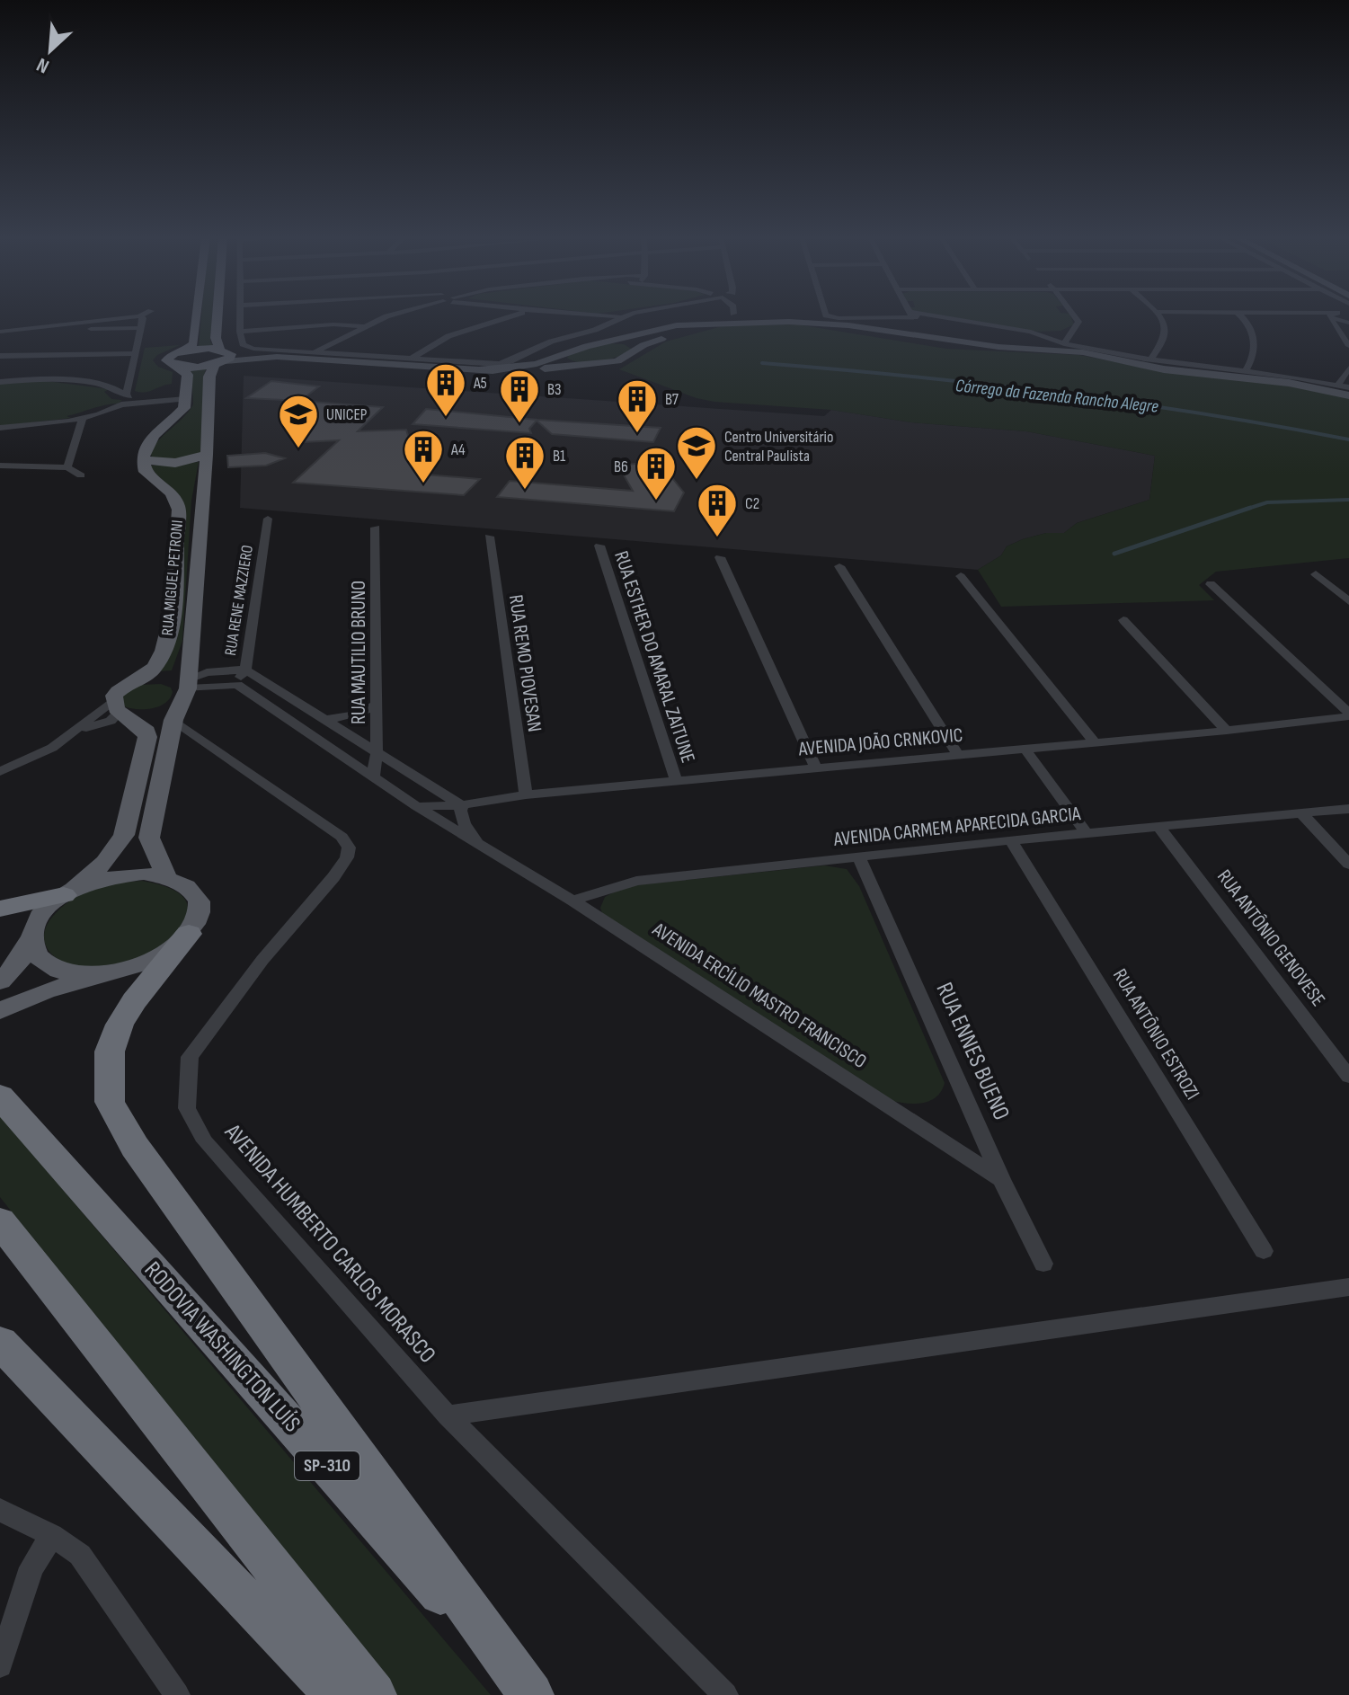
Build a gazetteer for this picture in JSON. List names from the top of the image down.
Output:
{
  "streets": {
    "highway": ["RODOVIA WASHINGTON LUÍS", "SP-310"],
    "main road": ["RUA MIGUEL PETRONI"],
    "street": [
      "RUA RENE MAZZIERO",
      "RUA MAUTILIO BRUNO",
      "RUA ESTHER DO AMARAL ZAITUNE",
      "RUA REMO PIOVESAN",
      "AVENIDA JOÃO CRNKOVIC",
      "AVENIDA CARMEM APARECIDA GARCIA",
      "RUA ANTÔNIO GENOVESE",
      "AVENIDA ERCÍLIO MASTRO FRANCISCO",
      "RUA ANTÔNIO ESTROZI",
      "RUA ENNES BUENO",
      "AVENIDA HUMBERTO CARLOS MORASCO"
    ]
  },
  "crossings": [
    ["RUA MIGUEL PETRONI", "AVENIDA HUMBERTO CARLOS MORASCO"],
    ["RUA RENE MAZZIERO", "AVENIDA ERCÍLIO MASTRO FRANCISCO"],
    ["RUA MAUTILIO BRUNO", "AVENIDA ERCÍLIO MASTRO FRANCISCO"],
    ["RUA ESTHER DO AMARAL ZAITUNE", "AVENIDA JOÃO CRNKOVIC"],
    ["RUA REMO PIOVESAN", "AVENIDA JOÃO CRNKOVIC"],
    ["AVENIDA JOÃO CRNKOVIC", "AVENIDA ERCÍLIO MASTRO FRANCISCO"],
    ["AVENIDA CARMEM APARECIDA GARCIA", "RUA ANTÔNIO GENOVESE"],
    ["AVENIDA CARMEM APARECIDA GARCIA", "AVENIDA ERCÍLIO MASTRO FRANCISCO"],
    ["AVENIDA CARMEM APARECIDA GARCIA", "RUA ANTÔNIO ESTROZI"],
    ["AVENIDA CARMEM APARECIDA GARCIA", "RUA ENNES BUENO"],
    ["AVENIDA ERCÍLIO MASTRO FRANCISCO", "RUA ENNES BUENO"]
  ],
  "water": ["Córrego da Fazenda Rancho Alegre"],
  "places": {
    "building": [
      "A5",
      "B3",
      "B7",
      "A4",
      "B1",
      "B6",
      "C2"
    ],
    "school or university": ["UNICEP", "Centro Universitário Central Paulista"]
  },
  "north": "bottom left"
}
